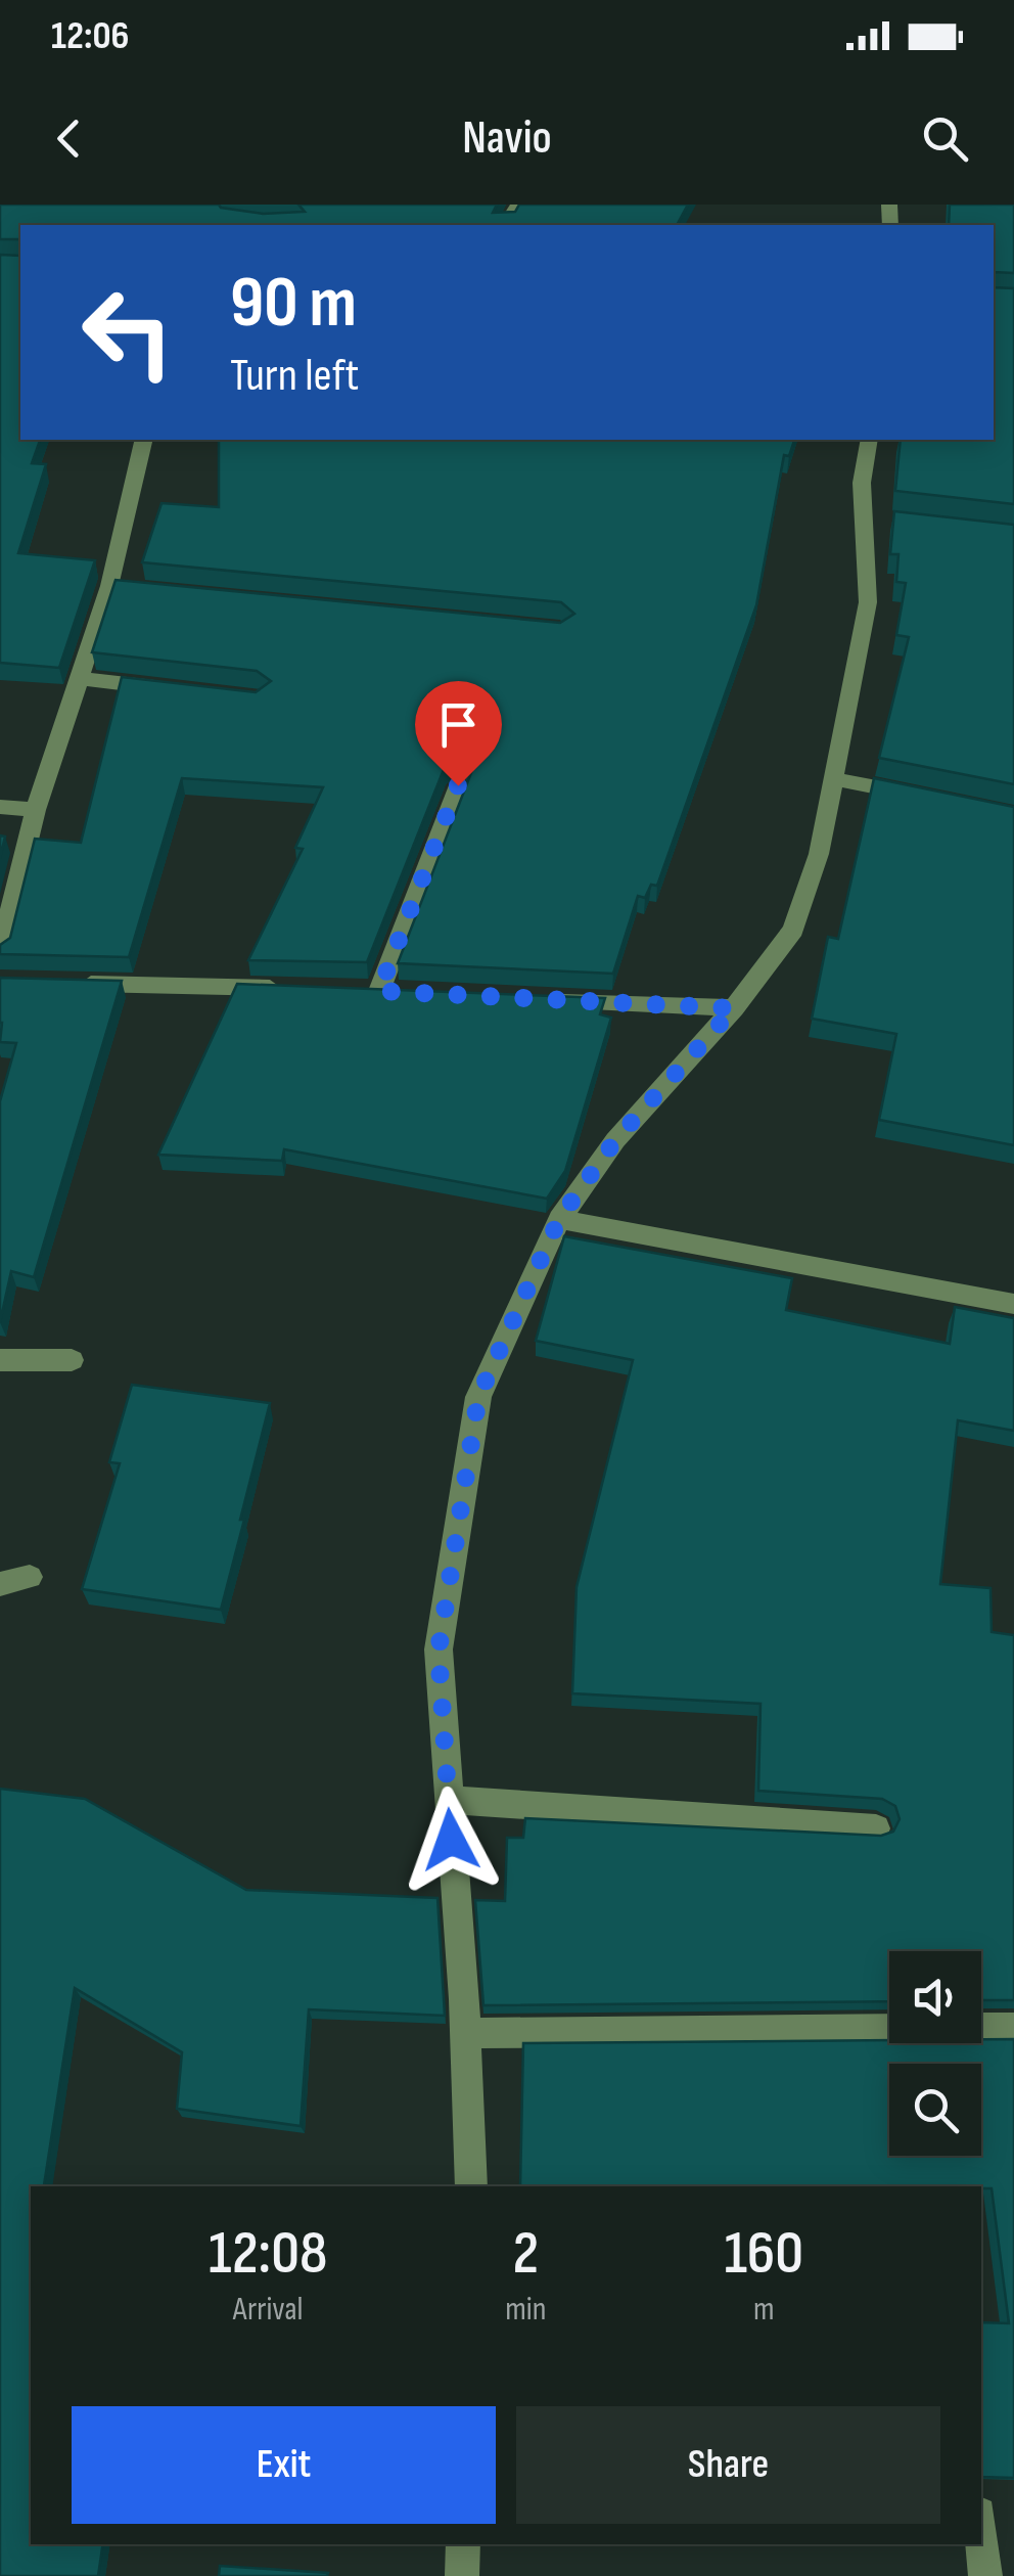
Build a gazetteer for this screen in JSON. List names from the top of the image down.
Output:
{
  "page": {
    "status": "12:06",
    "header": "Navio",
    "turn": ["90 m", "Turn left"],
    "eta": [
      "12:08",
      "Arrival",
      "2",
      "min",
      "160",
      "m"
    ],
    "buttons": ["Exit", "Share"]
  }
}
